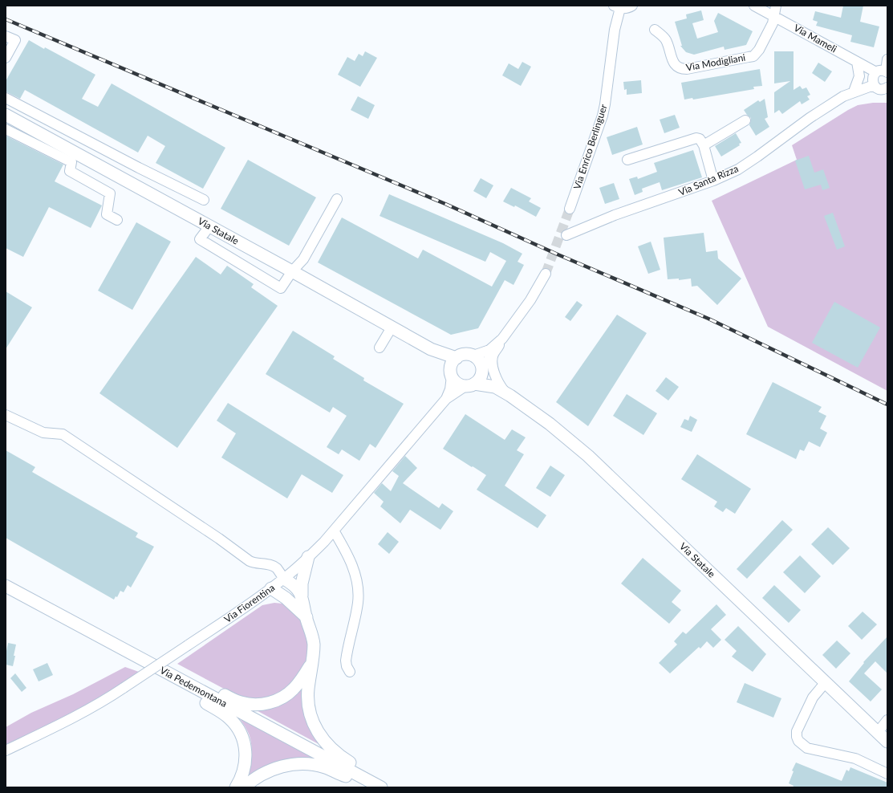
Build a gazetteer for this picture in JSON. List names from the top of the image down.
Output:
{
  "streets": {
    "main road": ["Via Statale", "Via Pedemontana"],
    "street": [
      "Via Mameli",
      "Via Modigliani",
      "Via Enrico Berlinguer",
      "Via Santa Rizza",
      "Via Fiorentina"
    ]
  },
  "crossings": [
    ["Via Mameli", "Via Modigliani"],
    ["Via Statale", "Via Fiorentina"]
  ]
}
